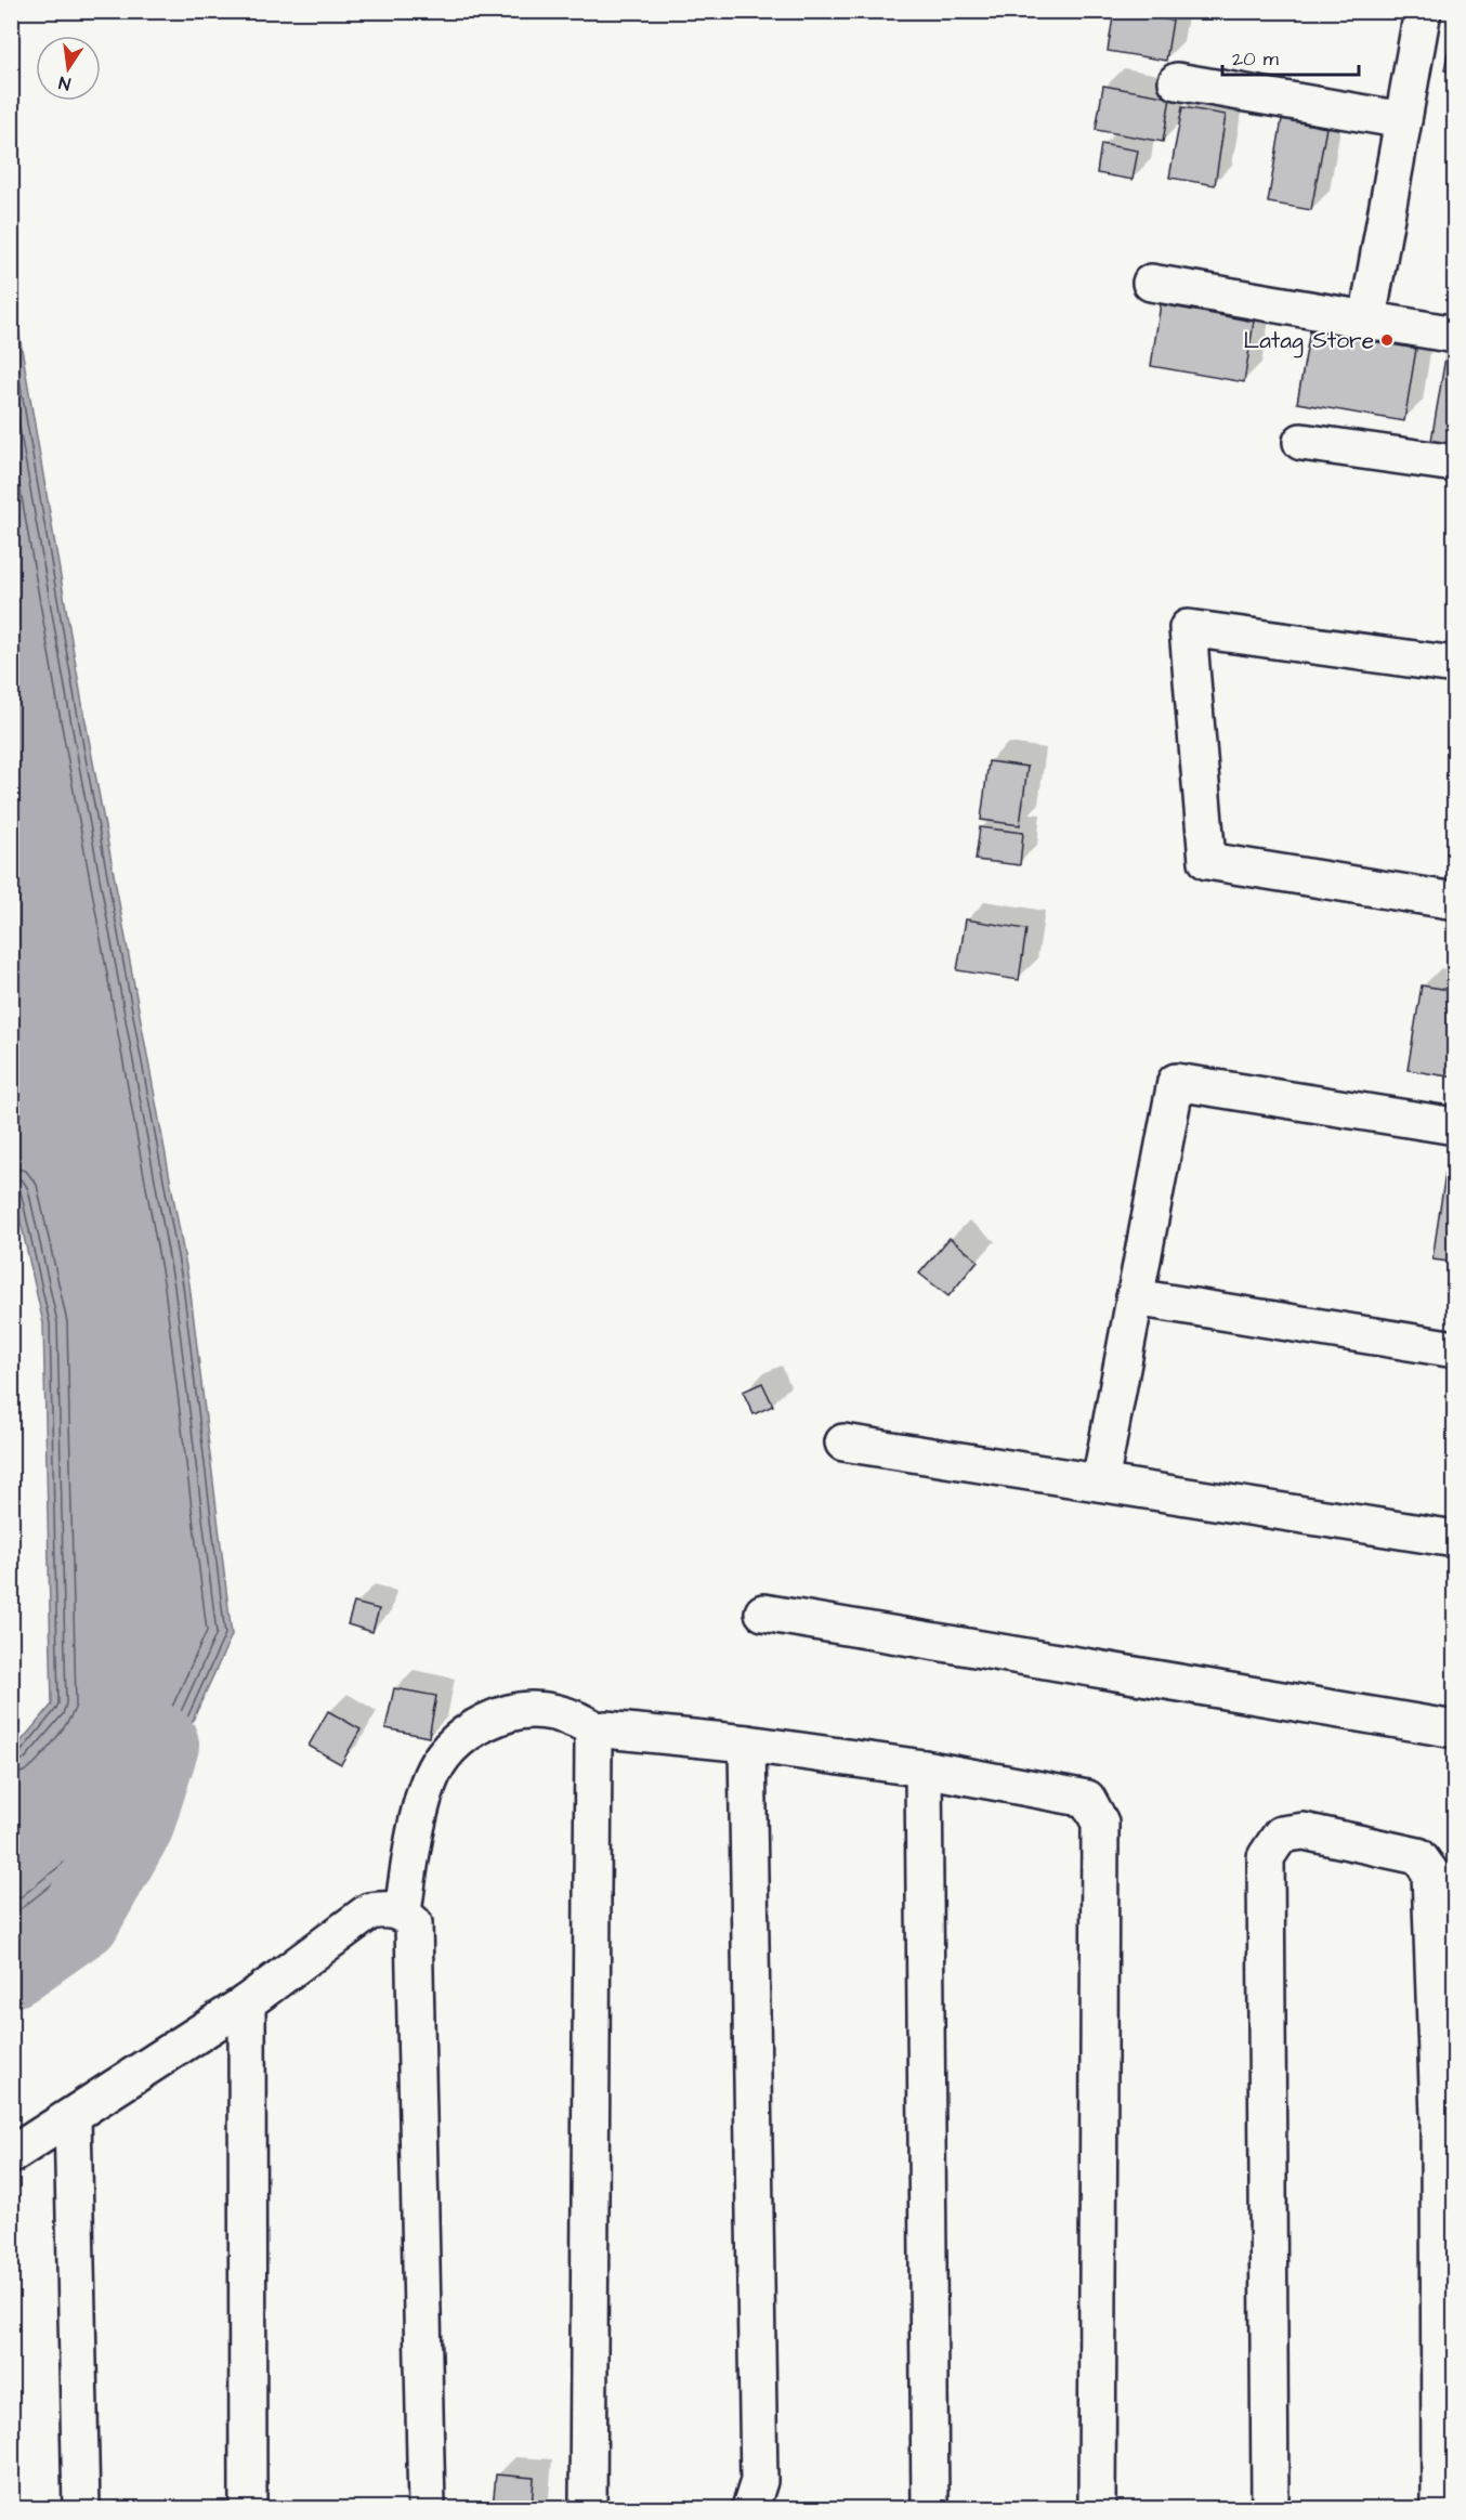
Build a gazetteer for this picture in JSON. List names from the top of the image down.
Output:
{
  "places": ["Latag Store"],
  "scale_bar": "20 m",
  "north": "bottom"
}
